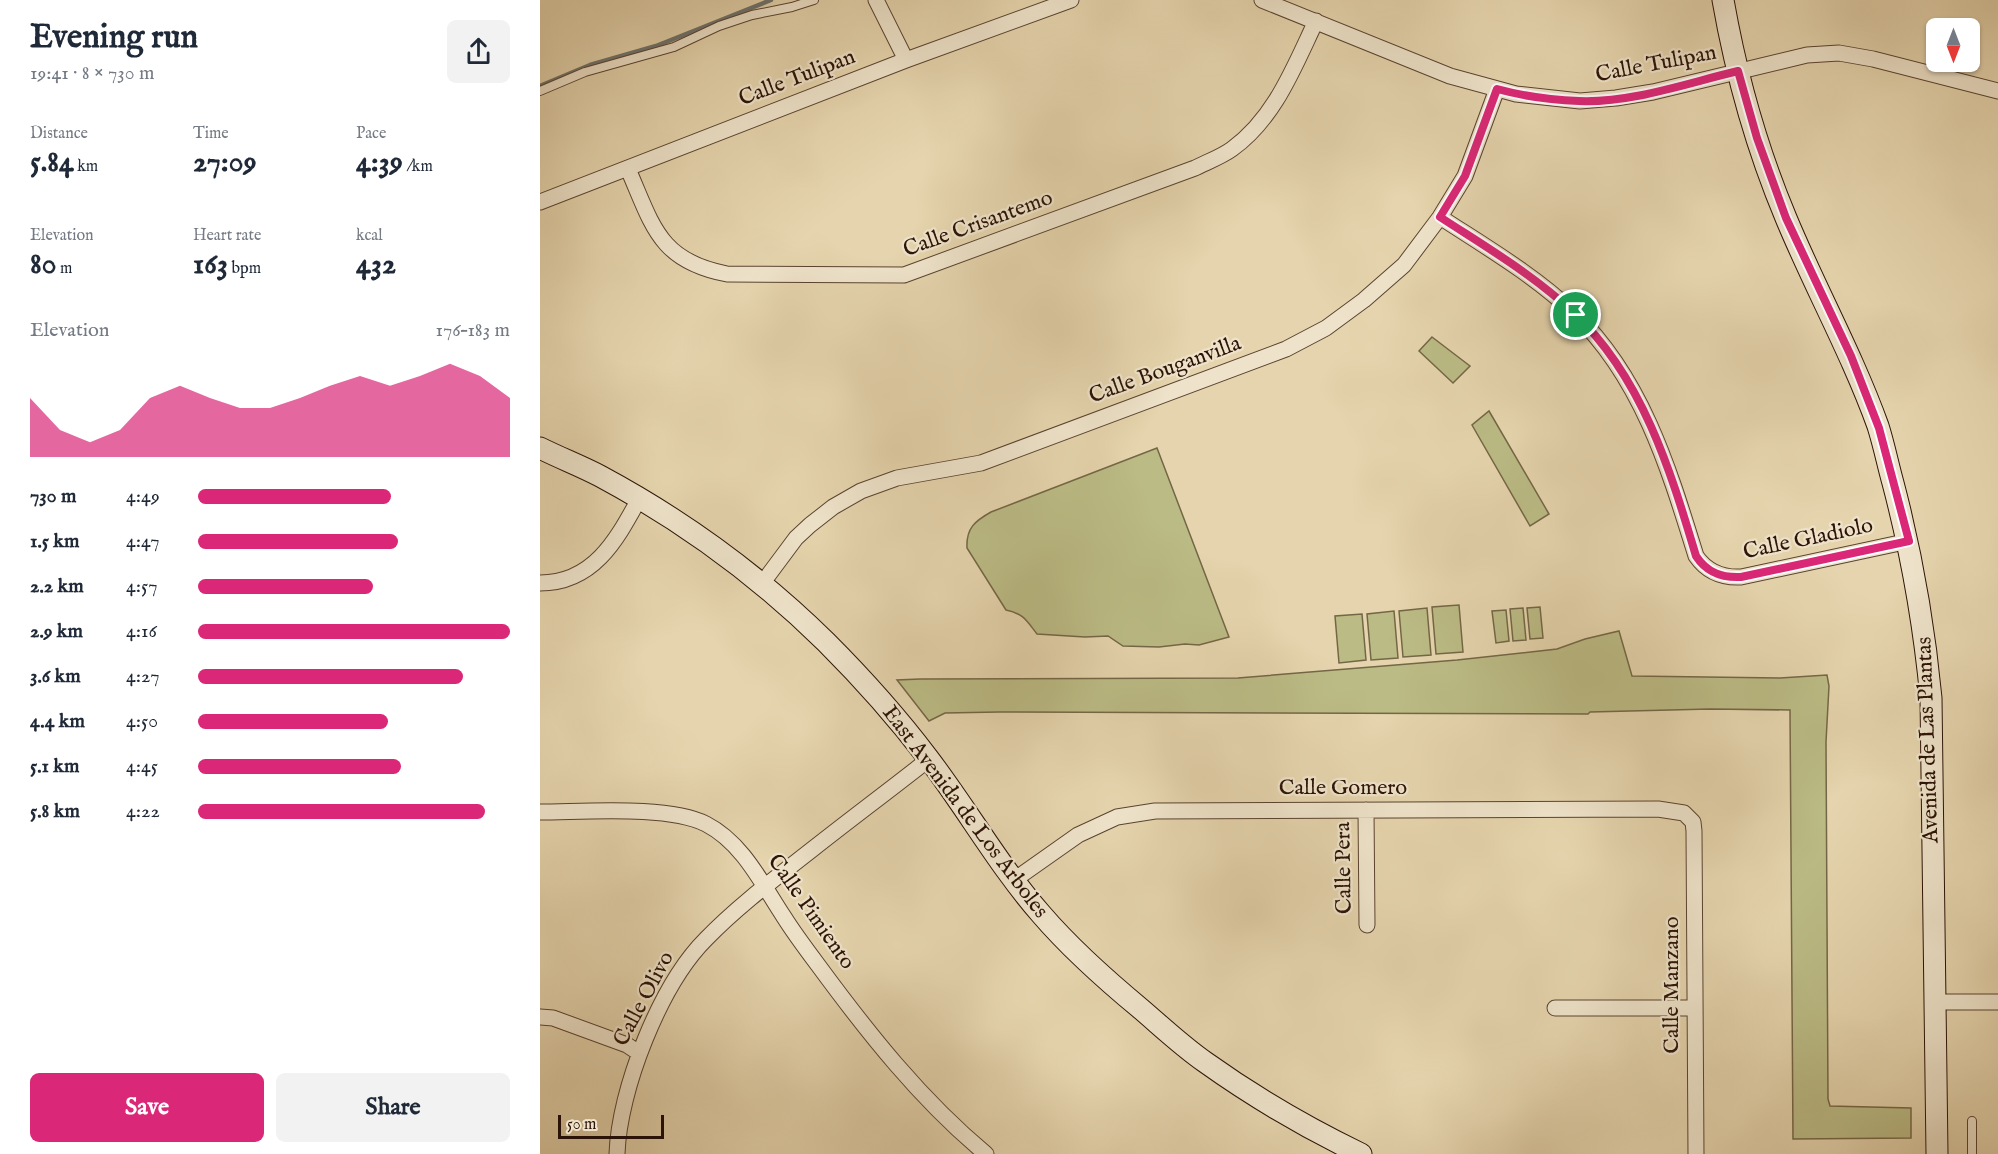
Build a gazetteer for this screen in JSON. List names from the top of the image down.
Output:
{
  "streets": {
    "street": [
      "Calle Tulipan",
      "Calle Crisantemo",
      "Calle Bouganvilla",
      "Calle Gladiolo",
      "Avenida de Las Plantas",
      "Calle Gomero",
      "East Avenida de Los Arboles",
      "Calle Pera",
      "Calle Pimiento",
      "Calle Manzano",
      "Calle Olivo"
    ]
  },
  "crossings": [
    ["Calle Tulipan", "Calle Crisantemo"],
    ["Calle Tulipan", "Calle Bouganvilla"],
    ["Calle Tulipan", "Avenida de Las Plantas"],
    ["Calle Bouganvilla", "Calle Gladiolo"],
    ["Calle Bouganvilla", "East Avenida de Los Arboles"],
    ["Calle Gladiolo", "Avenida de Las Plantas"],
    ["Calle Gomero", "East Avenida de Los Arboles"],
    ["Calle Gomero", "Calle Pera"],
    ["Calle Gomero", "Calle Manzano"],
    ["East Avenida de Los Arboles", "Calle Olivo"],
    ["Calle Pimiento", "Calle Olivo"]
  ],
  "scale_bar": "50 m",
  "north": "bottom",
  "page": {
    "heading": ["Evening run", "19:41 · 8 × 730 m"],
    "stats": [
      ["Distance", "5.84 km"],
      ["Time", "27:09"],
      ["Pace", "4:39 /km"],
      ["Elevation", "80 m"],
      ["Heart rate", "163 bpm"],
      ["kcal", "432"]
    ],
    "chart": ["Elevation", "176–183 m"],
    "list": [
      {
        "name": "730 m",
        "note": "4:49"
      },
      {
        "name": "1.5 km",
        "note": "4:47"
      },
      {
        "name": "2.2 km",
        "note": "4:57"
      },
      {
        "name": "2.9 km",
        "note": "4:16"
      },
      {
        "name": "3.6 km",
        "note": "4:27"
      },
      {
        "name": "4.4 km",
        "note": "4:50"
      },
      {
        "name": "5.1 km",
        "note": "4:45"
      },
      {
        "name": "5.8 km",
        "note": "4:22"
      }
    ],
    "buttons": ["Save", "Share"],
    "scale": "50 m"
  }
}
